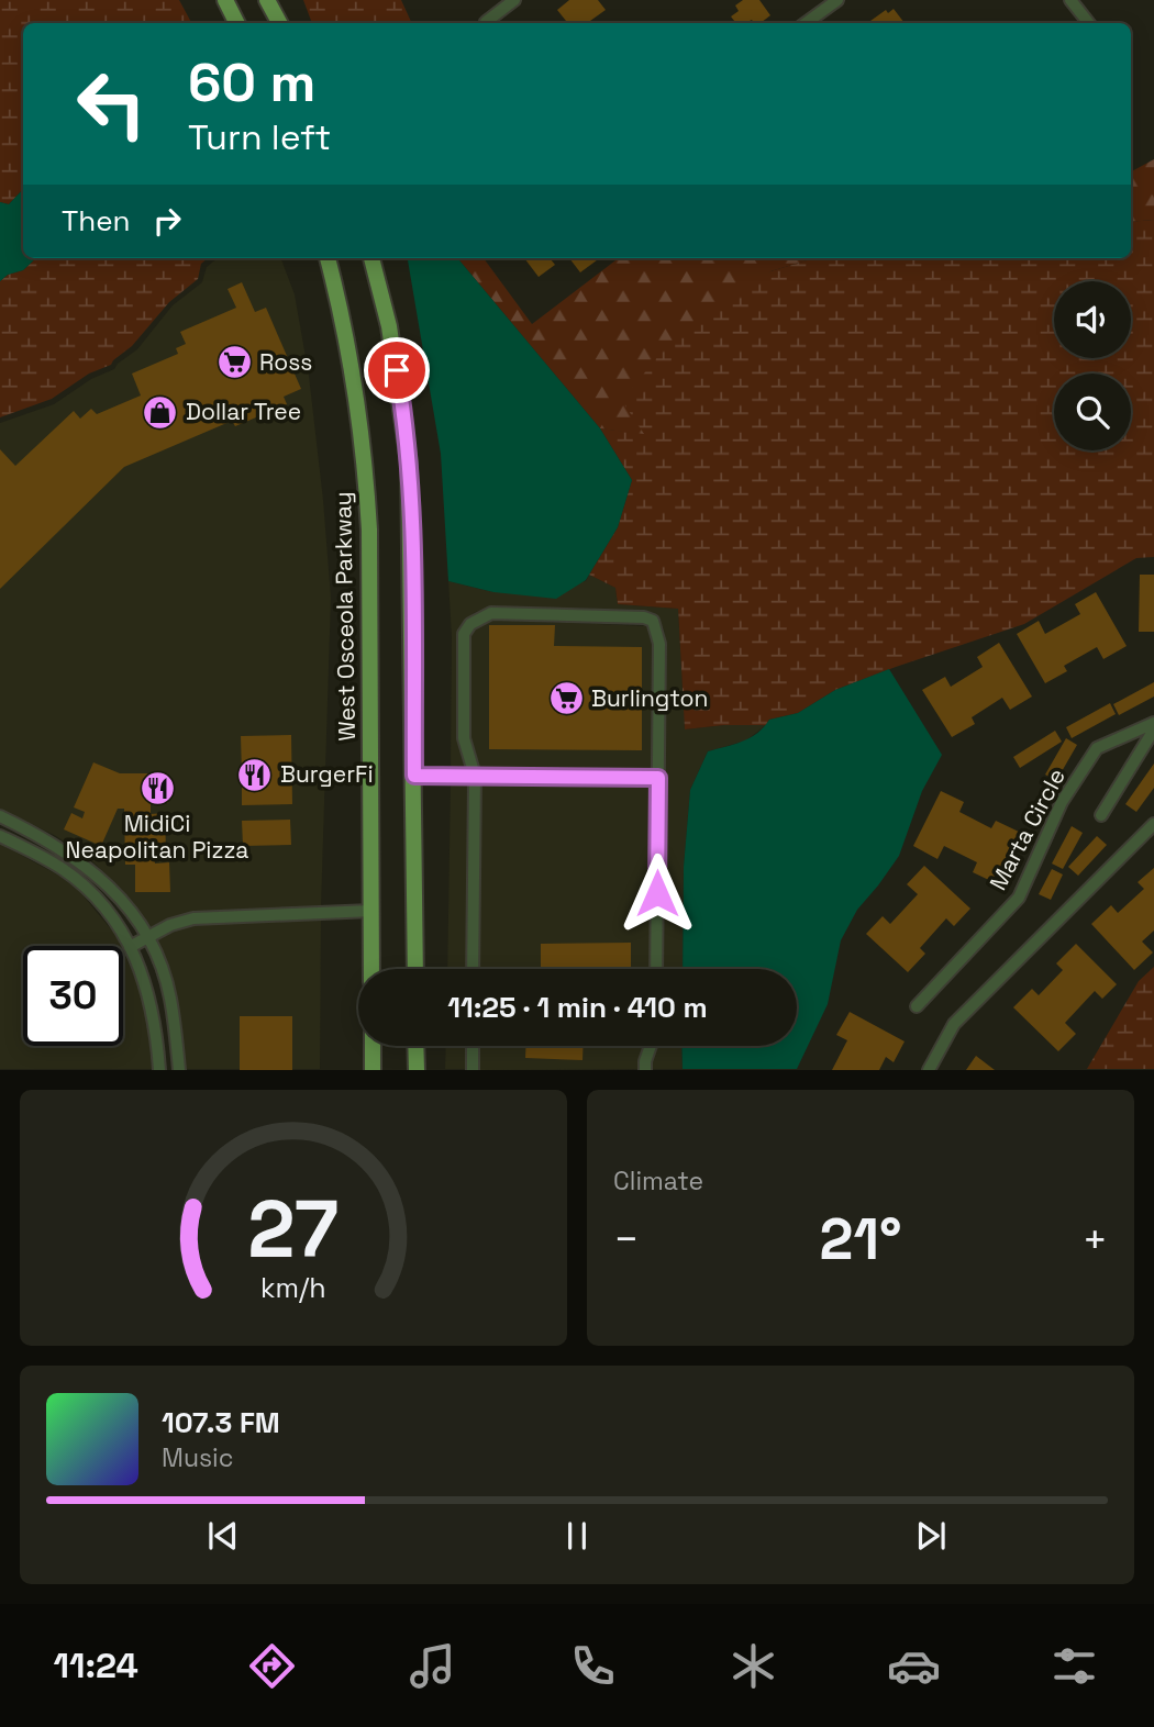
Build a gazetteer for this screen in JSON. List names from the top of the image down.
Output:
{
  "streets": {
    "main road": ["West Osceola Parkway"],
    "street": ["Marta Circle"]
  },
  "places": {
    "supermarket": ["Ross", "Burlington"],
    "shop": ["Dollar Tree"],
    "restaurant": ["BurgerFi", "MidiCi Neapolitan Pizza"]
  },
  "page": {
    "turn": ["60 m", "Turn left"],
    "then": "Then",
    "limit": "30",
    "trip": "11:25 · 1 min · 410 m",
    "tile": "Climate",
    "heat": ["−", "21°", "+"],
    "song": ["107.3 FM", "Music"],
    "tabs": "11:24",
    "gauge": ["27", "km/h"]
  }
}
